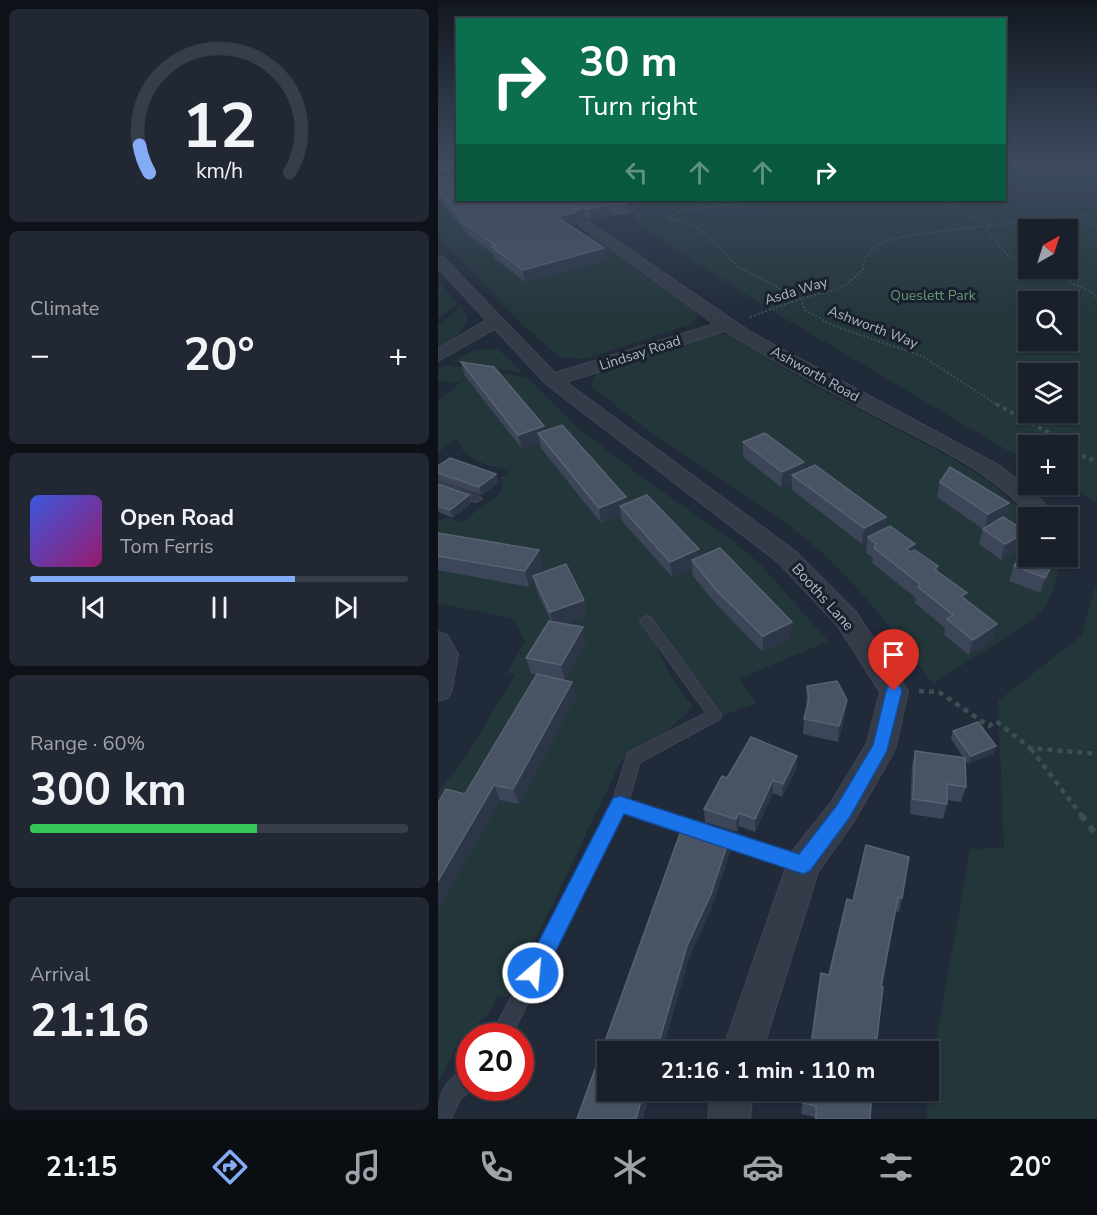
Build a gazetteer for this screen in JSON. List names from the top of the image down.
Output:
{
  "streets": {
    "street": ["Lindsay Road", "Ashworth Road", "Booths Lane"],
    "path": ["Asda Way", "Ashworth Way"]
  },
  "crossings": [
    ["Asda Way", "Ashworth Way"],
    ["Asda Way", "Lindsay Road"],
    ["Asda Way", "Ashworth Road"],
    ["Lindsay Road", "Ashworth Road"],
    ["Lindsay Road", "Booths Lane"]
  ],
  "parks": ["Queslett Park"],
  "north": "top right",
  "page": {
    "turn": ["30 m", "Turn right"],
    "map_buttons": ["+", "−"],
    "tile": [
      "Climate",
      ["Range · 60%", "300 km"],
      ["Arrival", "21:16"]
    ],
    "heat": ["−", "20°", "+"],
    "song": ["Open Road", "Tom Ferris"],
    "limit": "20",
    "trip": "21:16 · 1 min · 110 m",
    "tabs": ["21:15", "20°"],
    "gauge": ["12", "km/h"]
  }
}
